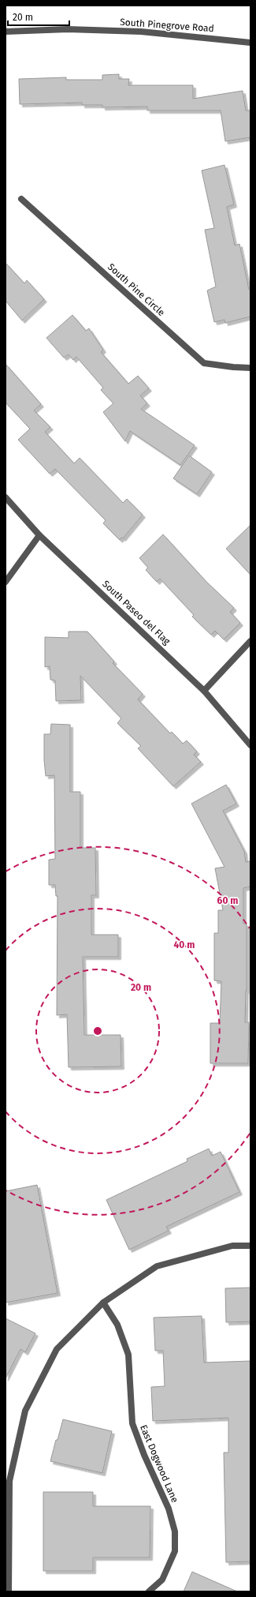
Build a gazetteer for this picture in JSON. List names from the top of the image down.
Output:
{
  "streets": {
    "street": [
      "South Pinegrove Road",
      "South Pine Circle",
      "South Paseo del Flag",
      "East Dogwood Lane"
    ]
  },
  "scale_bar": "20 m",
  "rings": ["60 m", "40 m", "20 m"]
}
